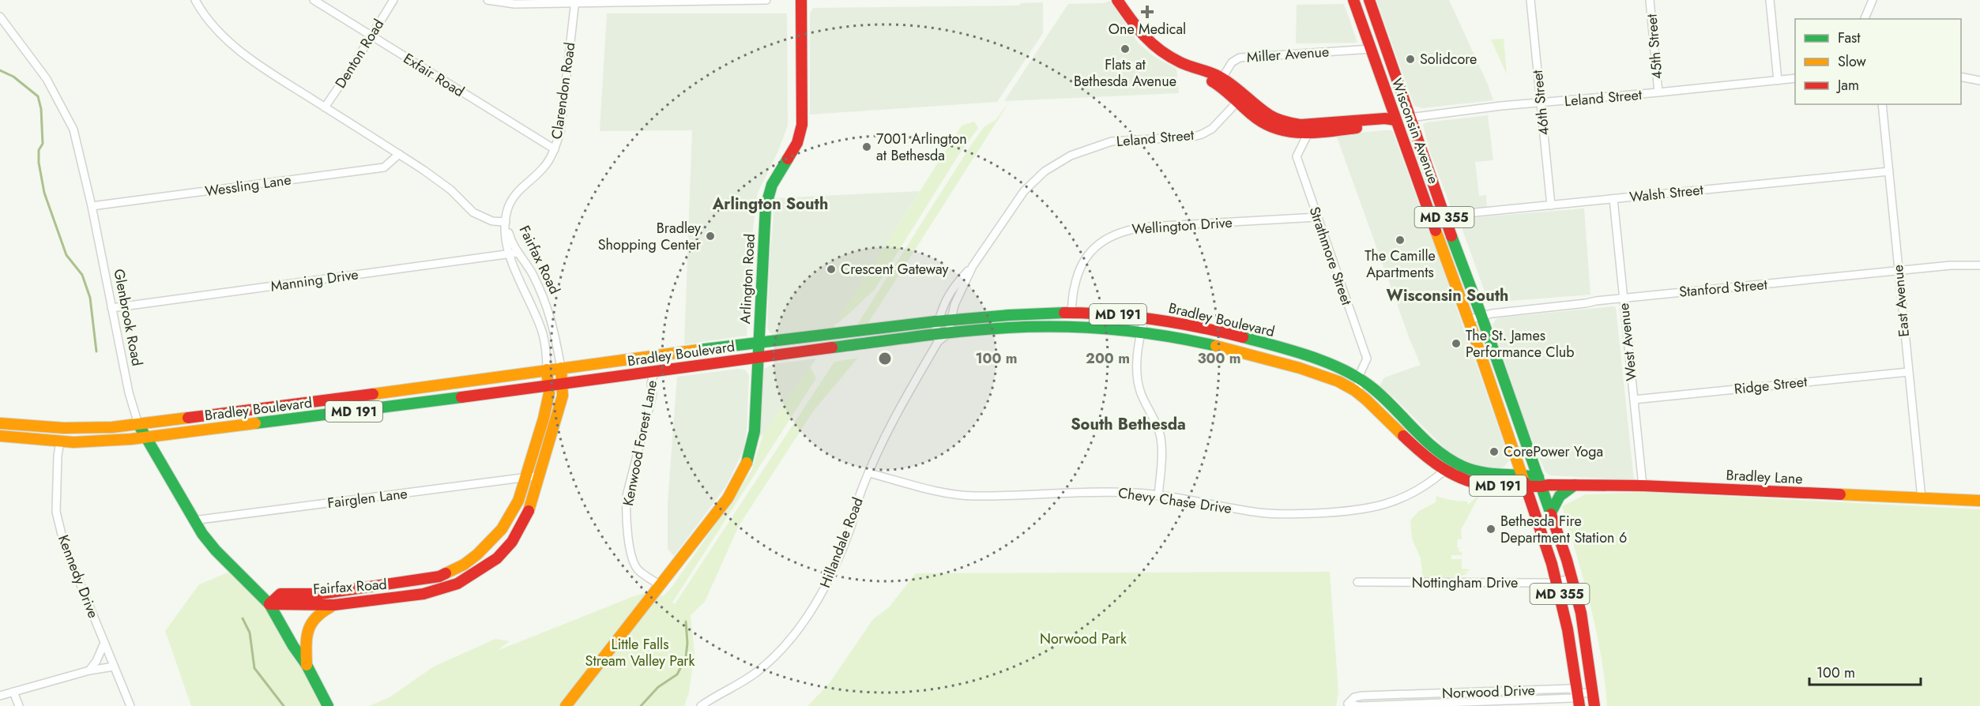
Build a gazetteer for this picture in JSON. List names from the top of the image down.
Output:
{
  "streets": {
    "main road": [
      "Wisconsin Avenue",
      "MD 355",
      "Fairfax Road",
      "Arlington Road",
      "MD 191",
      "Glenbrook Road",
      "Bradley Boulevard",
      "Bradley Lane"
    ],
    "street": [
      "45th Street",
      "Denton Road",
      "Miller Avenue",
      "Exfair Road",
      "Clarendon Road",
      "Leland Street",
      "46th Street",
      "Wessling Lane",
      "Walsh Street",
      "Wellington Drive",
      "Strathmore Street",
      "Manning Drive",
      "Stanford Street",
      "East Avenue",
      "West Avenue",
      "Ridge Street",
      "Kenwood Forest Lane",
      "Fairglen Lane",
      "Chevy Chase Drive",
      "Hillandale Road",
      "Kennedy Drive",
      "Nottingham Drive",
      "Norwood Drive"
    ]
  },
  "crossings": [
    ["45th Street", "Leland Street"],
    ["Denton Road", "Exfair Road"],
    ["Denton Road", "Fairfax Road"],
    ["Miller Avenue", "Wisconsin Avenue"],
    ["Exfair Road", "Clarendon Road"],
    ["Clarendon Road", "Fairfax Road"],
    ["Leland Street", "46th Street"],
    ["Leland Street", "Wisconsin Avenue"],
    ["Leland Street", "Bradley Boulevard"],
    ["Leland Street", "Hillandale Road"],
    ["46th Street", "Walsh Street"],
    ["Wisconsin Avenue", "Walsh Street"],
    ["Wisconsin Avenue", "Stanford Street"],
    ["Wisconsin Avenue", "Bradley Boulevard"],
    ["Wisconsin Avenue", "Bradley Lane"],
    ["Wisconsin Avenue", "Nottingham Drive"],
    ["Wisconsin Avenue", "Norwood Drive"],
    ["Wessling Lane", "Fairfax Road"],
    ["Wessling Lane", "Glenbrook Road"],
    ["Walsh Street", "East Avenue"],
    ["Walsh Street", "West Avenue"],
    ["Wellington Drive", "Strathmore Street"],
    ["Wellington Drive", "Bradley Boulevard"],
    ["Strathmore Street", "Bradley Boulevard"],
    ["Fairfax Road", "Manning Drive"],
    ["Fairfax Road", "Glenbrook Road"],
    ["Fairfax Road", "Bradley Boulevard"],
    ["Fairfax Road", "Fairglen Lane"],
    ["Arlington Road", "Bradley Boulevard"],
    ["Arlington Road", "Kenwood Forest Lane"],
    ["Manning Drive", "Glenbrook Road"],
    ["Stanford Street", "East Avenue"],
    ["Stanford Street", "West Avenue"],
    ["East Avenue", "Ridge Street"],
    ["East Avenue", "Bradley Lane"],
    ["Glenbrook Road", "Bradley Boulevard"],
    ["Glenbrook Road", "Fairglen Lane"],
    ["Bradley Boulevard", "Kenwood Forest Lane"],
    ["Bradley Boulevard", "Bradley Lane"],
    ["Bradley Boulevard", "Chevy Chase Drive"],
    ["Bradley Boulevard", "Hillandale Road"],
    ["Bradley Boulevard", "Kennedy Drive"],
    ["West Avenue", "Ridge Street"],
    ["West Avenue", "Bradley Lane"],
    ["Chevy Chase Drive", "Hillandale Road"]
  ],
  "districts": ["Arlington South", "Wisconsin South", "South Bethesda"],
  "parks": ["Norwood Park", "Little Falls Stream Valley Park"],
  "places": {
    "health": ["One Medical"],
    "other": [
      "Flats at Bethesda Avenue",
      "Solidcore",
      "7001 Arlington at Bethesda",
      "Bradley Shopping Center",
      "The Camille Apartments",
      "Crescent Gateway",
      "The St. James Performance Club",
      "CorePower Yoga",
      "Bethesda Fire Department Station 6"
    ]
  },
  "legend": ["Fast", "Slow", "Jam"],
  "scale_bar": "100 m",
  "rings": ["100 m", "200 m", "300 m"]
}
